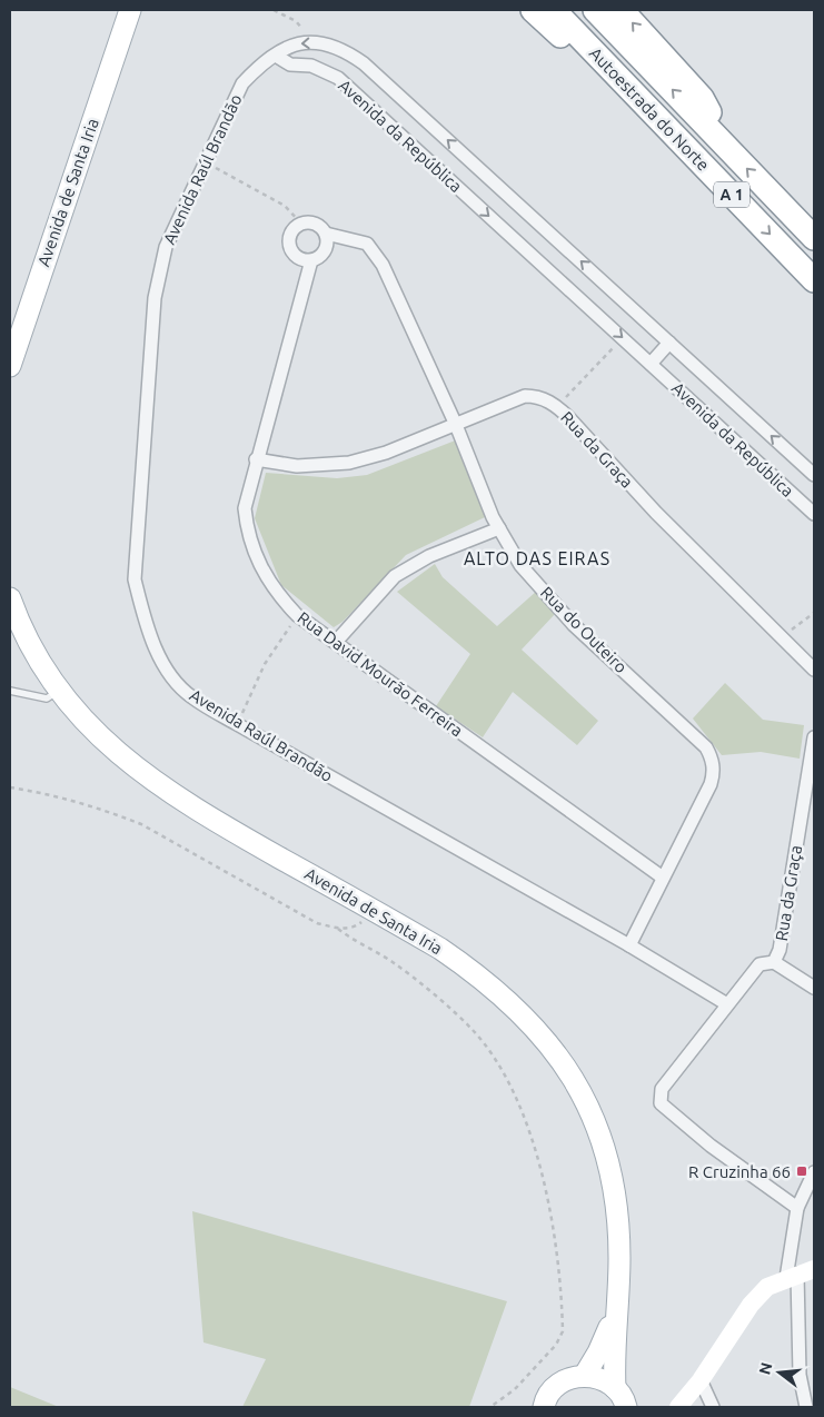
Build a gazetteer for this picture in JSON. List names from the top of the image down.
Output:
{
  "streets": {
    "highway": ["Autoestrada do Norte", "A 1"],
    "main road": ["Avenida de Santa Iria"],
    "street": [
      "Avenida da República",
      "Avenida Raúl Brandão",
      "Rua da Graça",
      "Rua do Outeiro",
      "Rua David Mourão Ferreira"
    ]
  },
  "crossings": [
    ["Avenida da República", "Avenida Raúl Brandão"],
    ["Avenida Raúl Brandão", "Rua da Graça"],
    ["Avenida Raúl Brandão", "Rua do Outeiro"],
    ["Rua da Graça", "Rua do Outeiro"],
    ["Rua da Graça", "Rua David Mourão Ferreira"],
    ["Rua do Outeiro", "Rua David Mourão Ferreira"]
  ],
  "districts": ["ALTO DAS EIRAS"],
  "places": {
    "transit": ["R Cruzinha 66"]
  },
  "north": "left"
}
